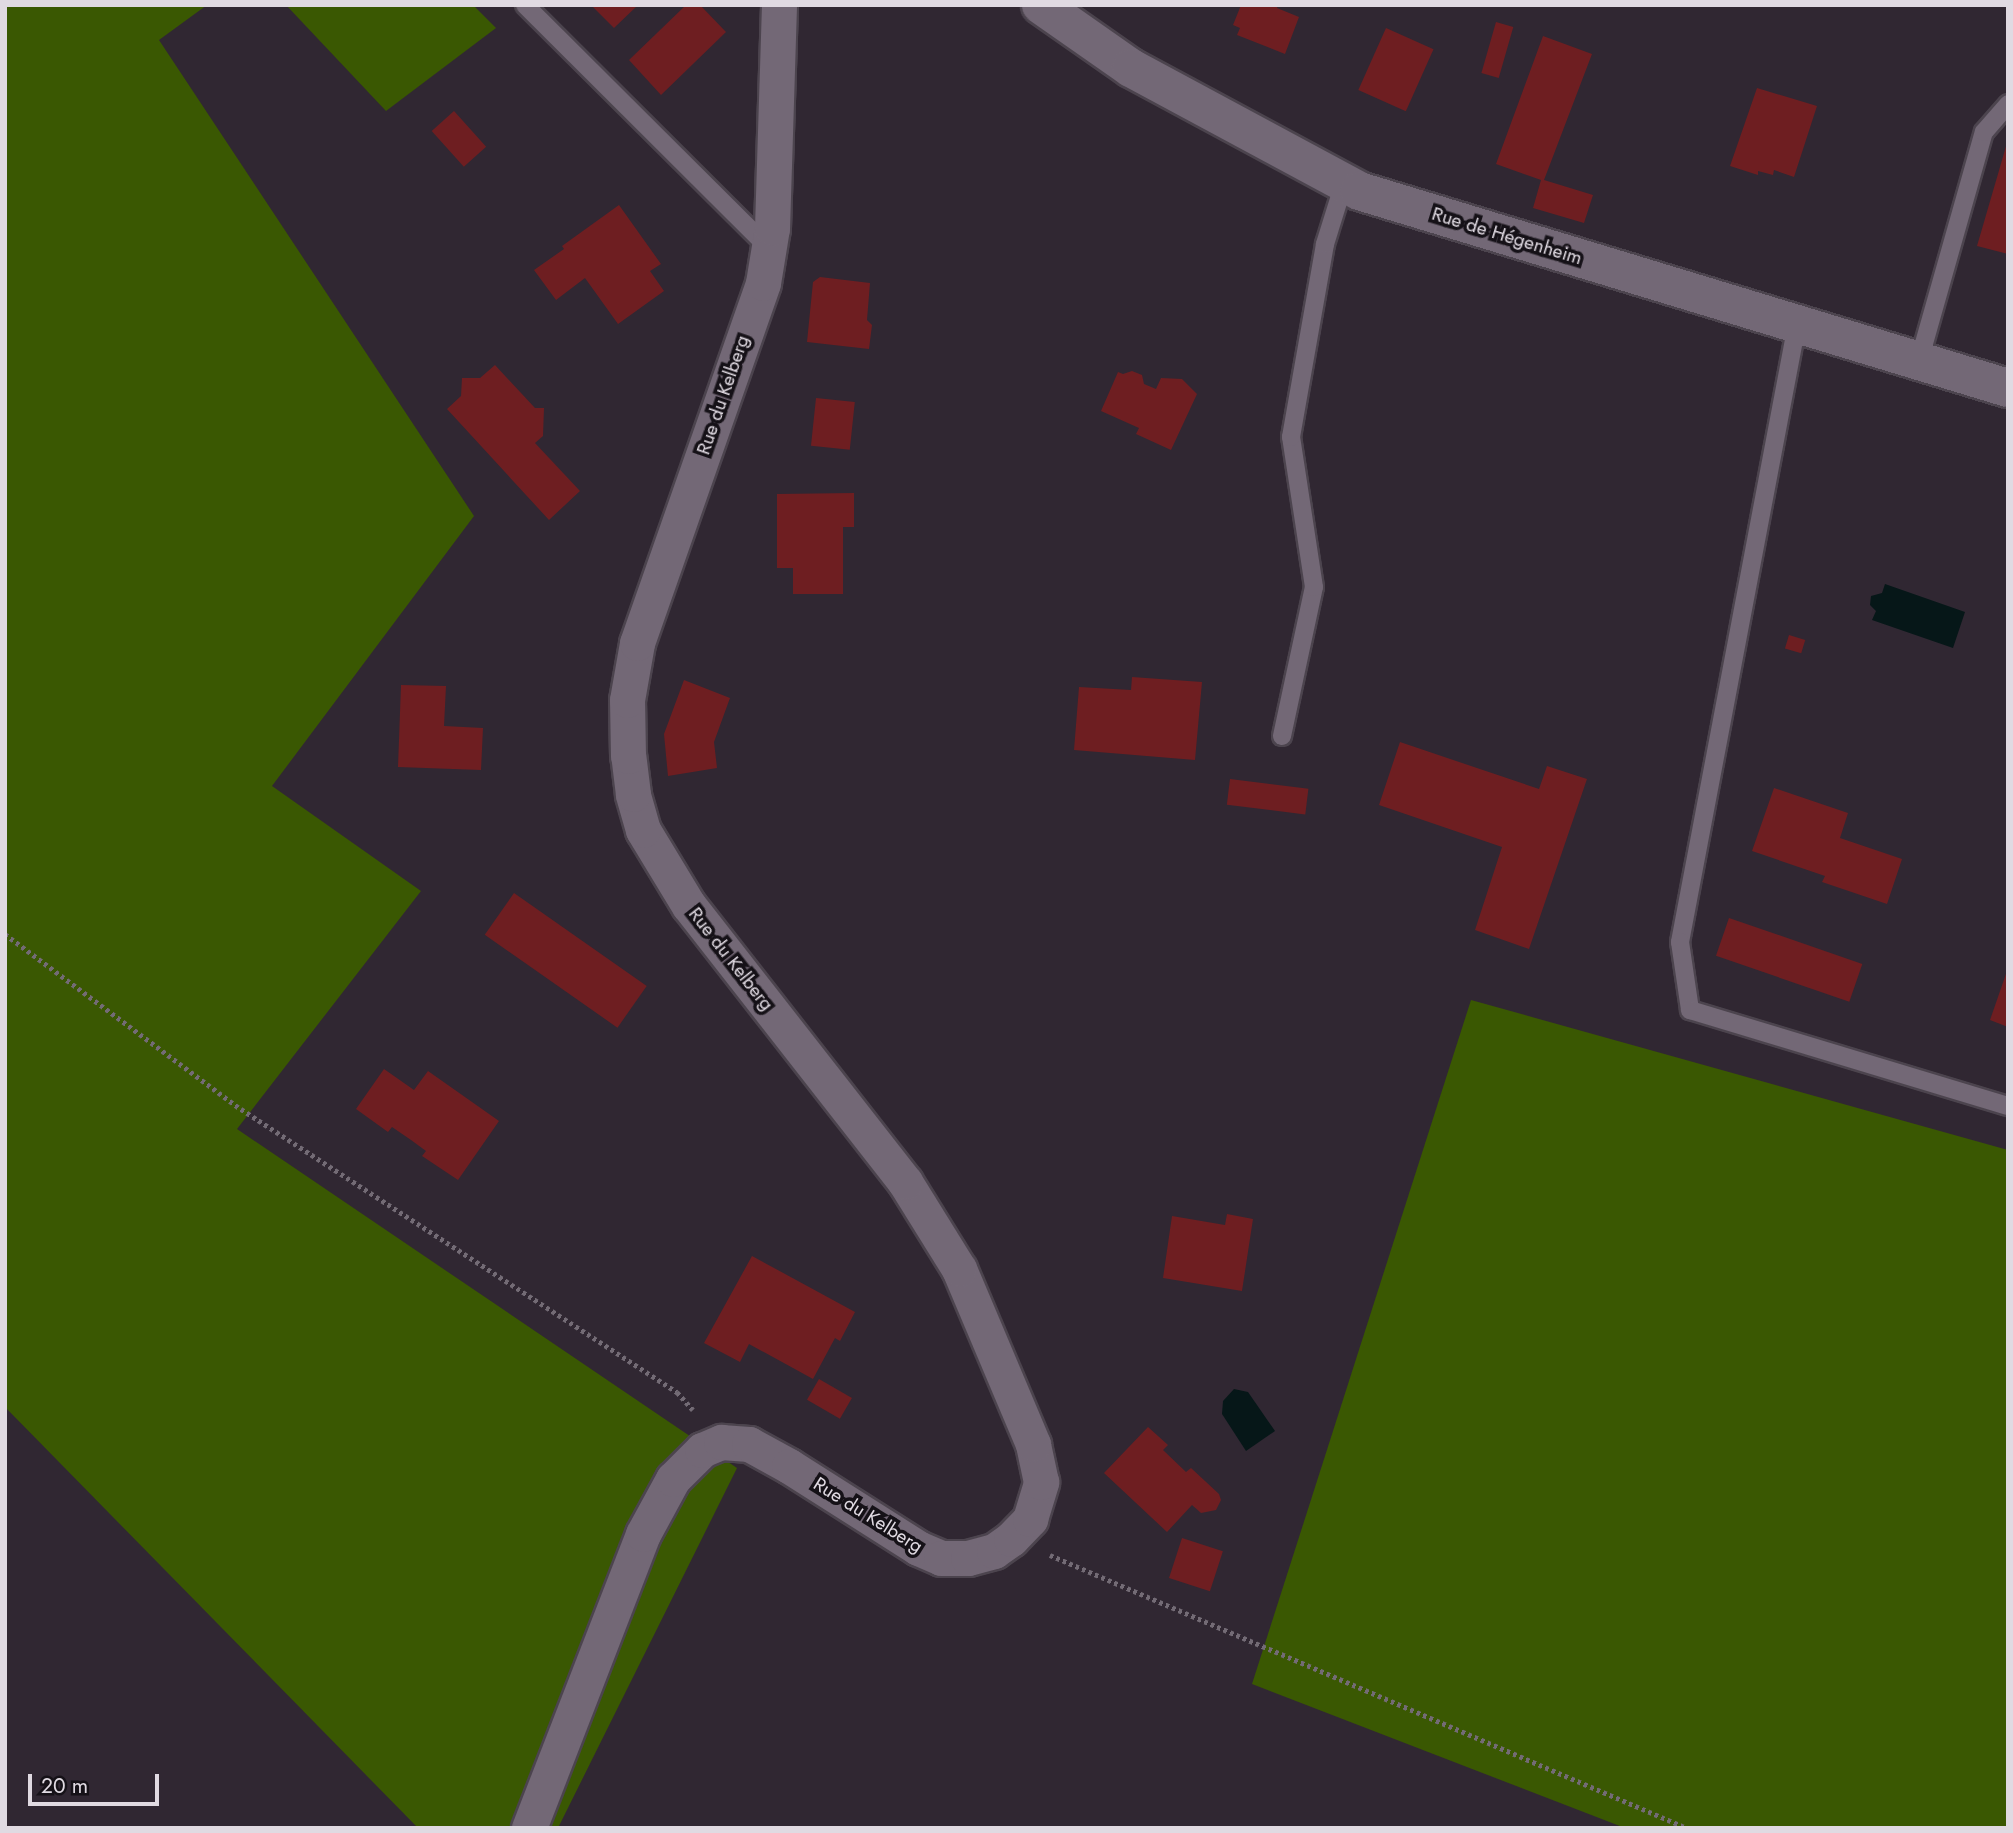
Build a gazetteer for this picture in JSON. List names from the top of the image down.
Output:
{
  "streets": {
    "main road": ["Rue de Hégenheim"],
    "street": ["Rue du Kelberg"]
  },
  "scale_bar": "20 m"
}
